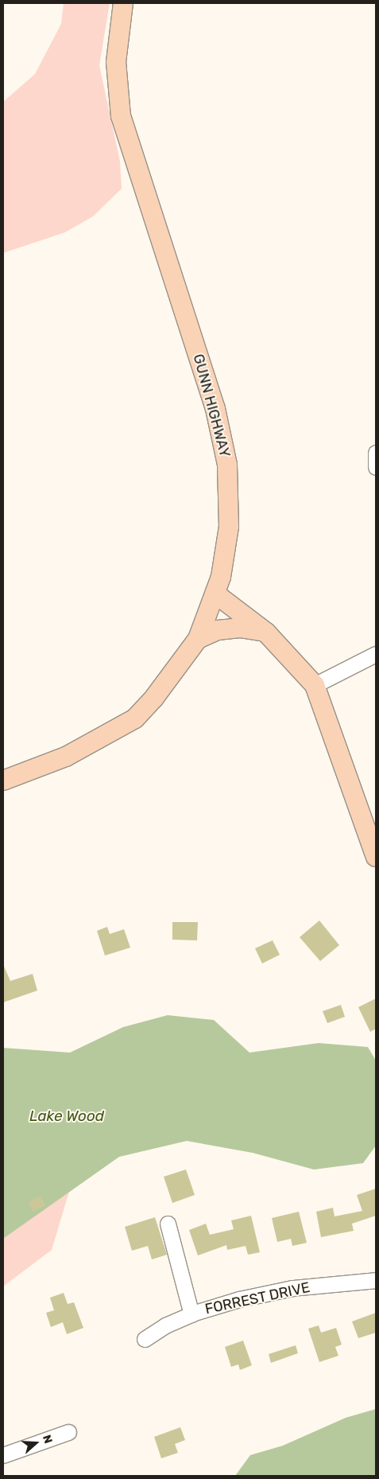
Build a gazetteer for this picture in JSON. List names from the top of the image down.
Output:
{
  "streets": {
    "main road": ["GUNN HIGHWAY"],
    "street": ["FORREST DRIVE"]
  },
  "water": ["Lake Wood"],
  "north": "right"
}
